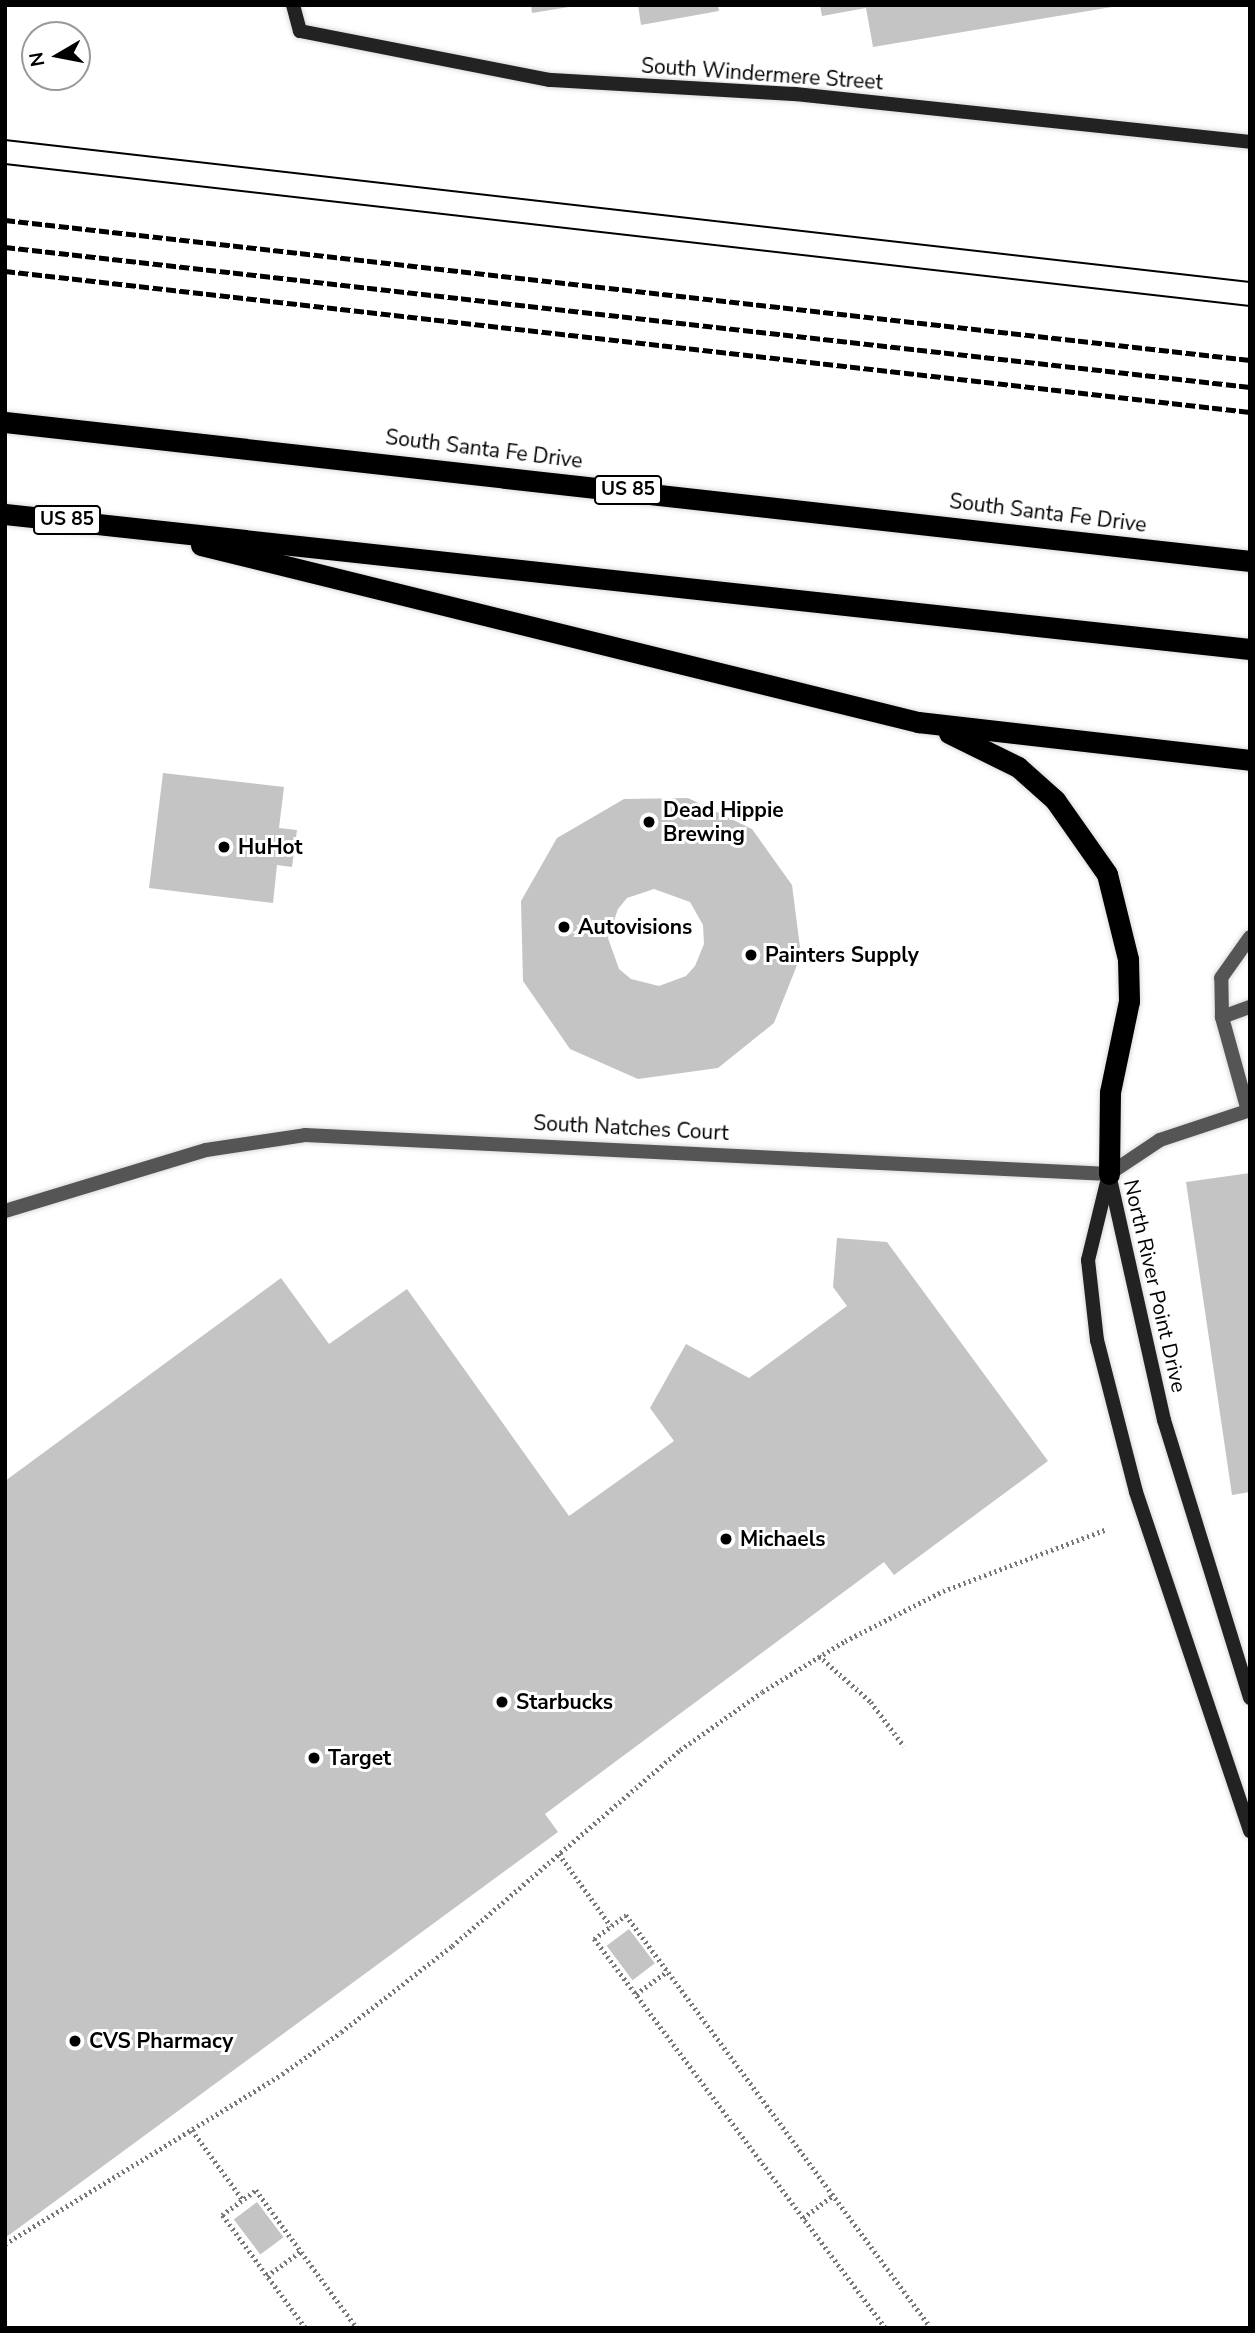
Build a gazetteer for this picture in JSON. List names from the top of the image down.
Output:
{
  "streets": {
    "highway": ["South Santa Fe Drive", "US 85"],
    "street": ["South Windermere Street", "South Natches Court", "North River Point Drive"]
  },
  "crossings": [
    ["South Natches Court", "North River Point Drive"]
  ],
  "places": [
    "Dead Hippie Brewing",
    "HuHot",
    "Autovisions",
    "Painters Supply",
    "Michaels",
    "Starbucks",
    "Target",
    "CVS Pharmacy"
  ],
  "north": "left"
}
